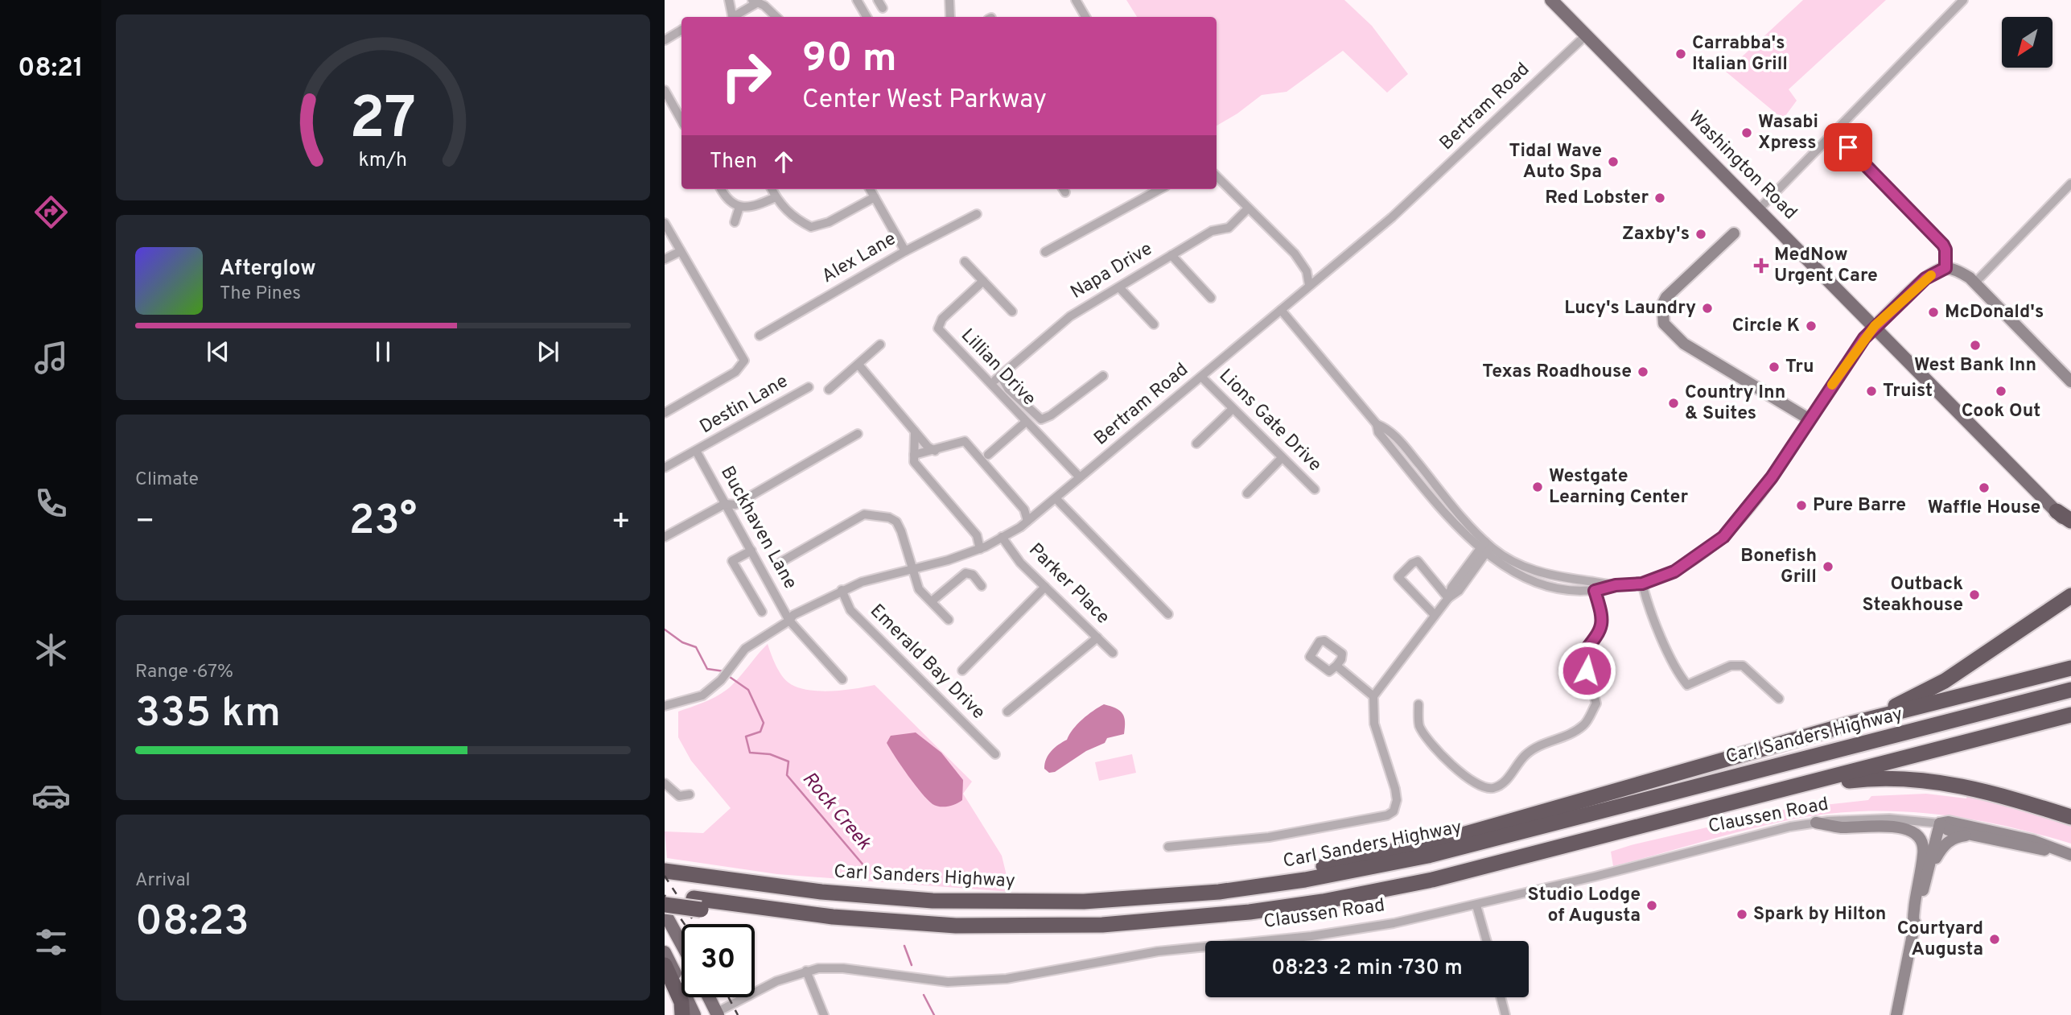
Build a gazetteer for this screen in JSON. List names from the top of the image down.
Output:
{
  "streets": {
    "highway": ["Carl Sanders Highway"],
    "main road": ["Washington Road"],
    "street": [
      "Bertram Road",
      "Alex Lane",
      "Napa Drive",
      "Lillian Drive",
      "Destin Lane",
      "Lions Gate Drive",
      "Buckhaven Lane",
      "Parker Place",
      "Emerald Bay Drive",
      "Claussen Road"
    ]
  },
  "crossings": [
    ["Bertram Road", "Washington Road"],
    ["Bertram Road", "Lillian Drive"],
    ["Bertram Road", "Lions Gate Drive"],
    ["Bertram Road", "Buckhaven Lane"],
    ["Bertram Road", "Parker Place"],
    ["Bertram Road", "Emerald Bay Drive"],
    ["Destin Lane", "Buckhaven Lane"]
  ],
  "water": ["Rock Creek"],
  "places": {
    "other": [
      "Carrabba's Italian Grill",
      "Wasabi Xpress",
      "Tidal Wave Auto Spa",
      "Red Lobster",
      "Zaxby's",
      "Lucy's Laundry",
      "McDonald's",
      "Circle K",
      "West Bank Inn",
      "Tru",
      "Texas Roadhouse",
      "Truist",
      "Cook Out",
      "Country Inn & Suites",
      "Westgate Learning Center",
      "Waffle House",
      "Pure Barre",
      "Bonefish Grill",
      "Outback Steakhouse",
      "Studio Lodge of Augusta",
      "Spark by Hilton",
      "Courtyard Augusta"
    ],
    "health": ["MedNow Urgent Care"]
  },
  "north": "bottom left",
  "page": {
    "tabs": "08:21",
    "turn": ["90 m", "Center West Parkway"],
    "then": "Then",
    "song": ["Afterglow", "The Pines"],
    "tile": [
      "Climate",
      ["Range · 67%", "335 km"],
      ["Arrival", "08:23"]
    ],
    "heat": ["−", "23°", "+"],
    "limit": "30",
    "trip": "08:23 · 2 min · 730 m",
    "gauge": ["27", "km/h"]
  }
}
